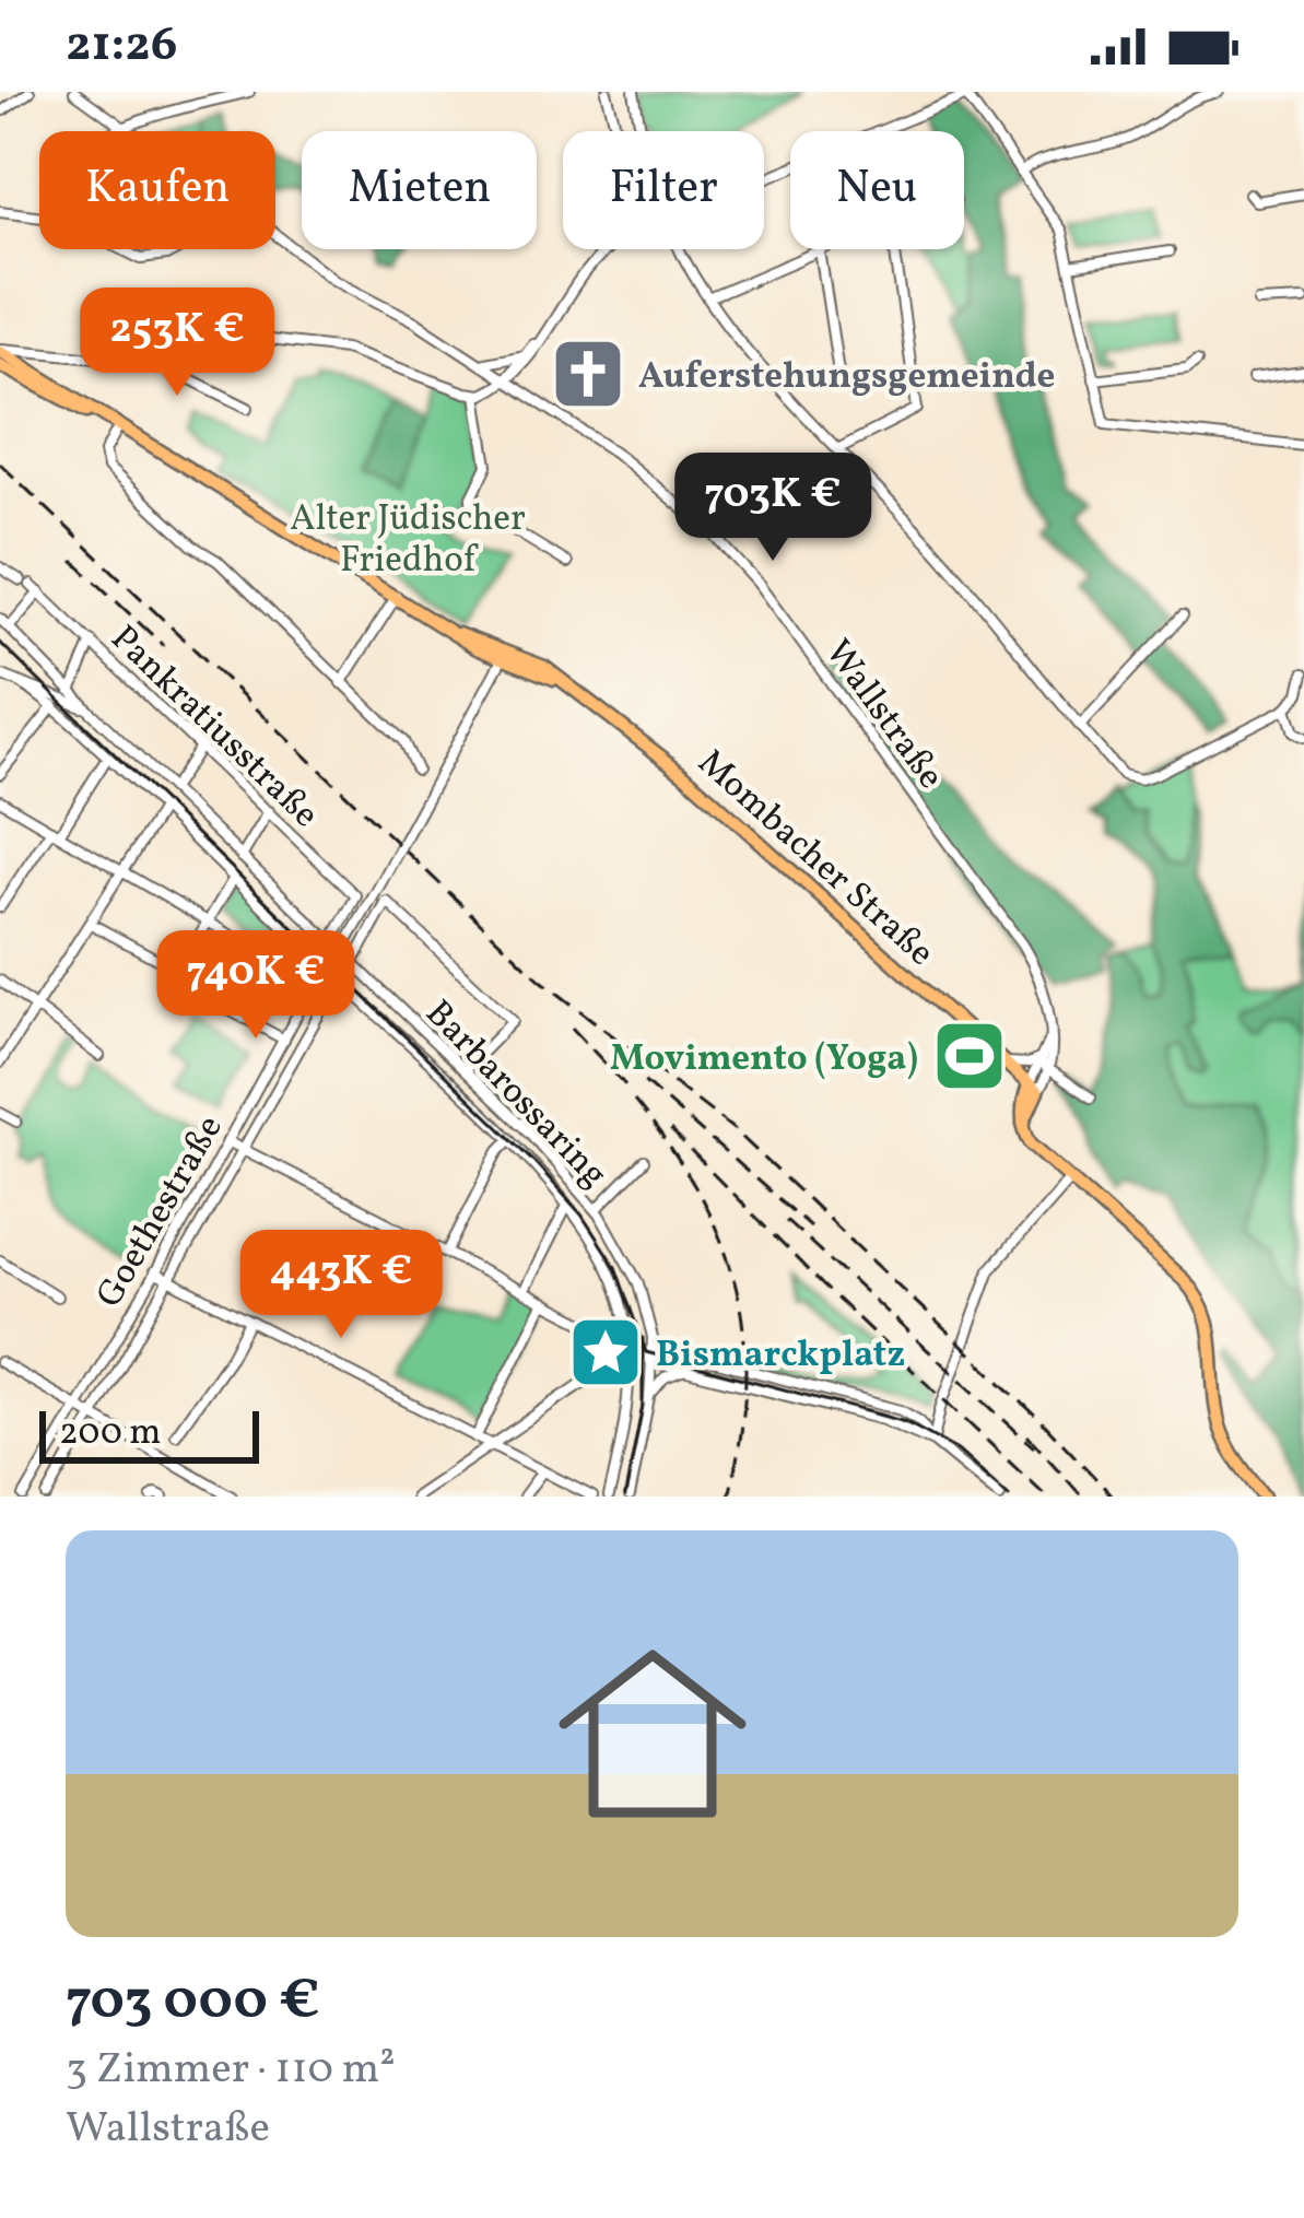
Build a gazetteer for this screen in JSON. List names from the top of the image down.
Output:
{
  "streets": {
    "main road": ["Mombacher Straße"],
    "street": [
      "Wallstraße",
      "Pankratiusstraße",
      "Barbarossaring",
      "Goethestraße"
    ]
  },
  "crossings": [
    ["Wallstraße", "Mombacher Straße"],
    ["Pankratiusstraße", "Barbarossaring"],
    ["Mombacher Straße", "Goethestraße"],
    ["Barbarossaring", "Goethestraße"]
  ],
  "parks": ["Alter Jüdischer Friedhof"],
  "places": {
    "church": ["Auferstehungsgemeinde"],
    "sports": ["Movimento (Yoga)"],
    "place": ["Bismarckplatz"]
  },
  "scale_bar": "200 m",
  "page": {
    "status": "21:26",
    "chip": [
      "Kaufen",
      "Mieten",
      "Filter",
      "Neu"
    ],
    "price": [
      "253K €",
      "703K €",
      "740K €",
      "443K €"
    ],
    "scale": "200 m",
    "list": [
      {
        "name": "703 000 €",
        "note": "3 Zimmer · 110 m² · Wallstraße"
      }
    ]
  }
}
